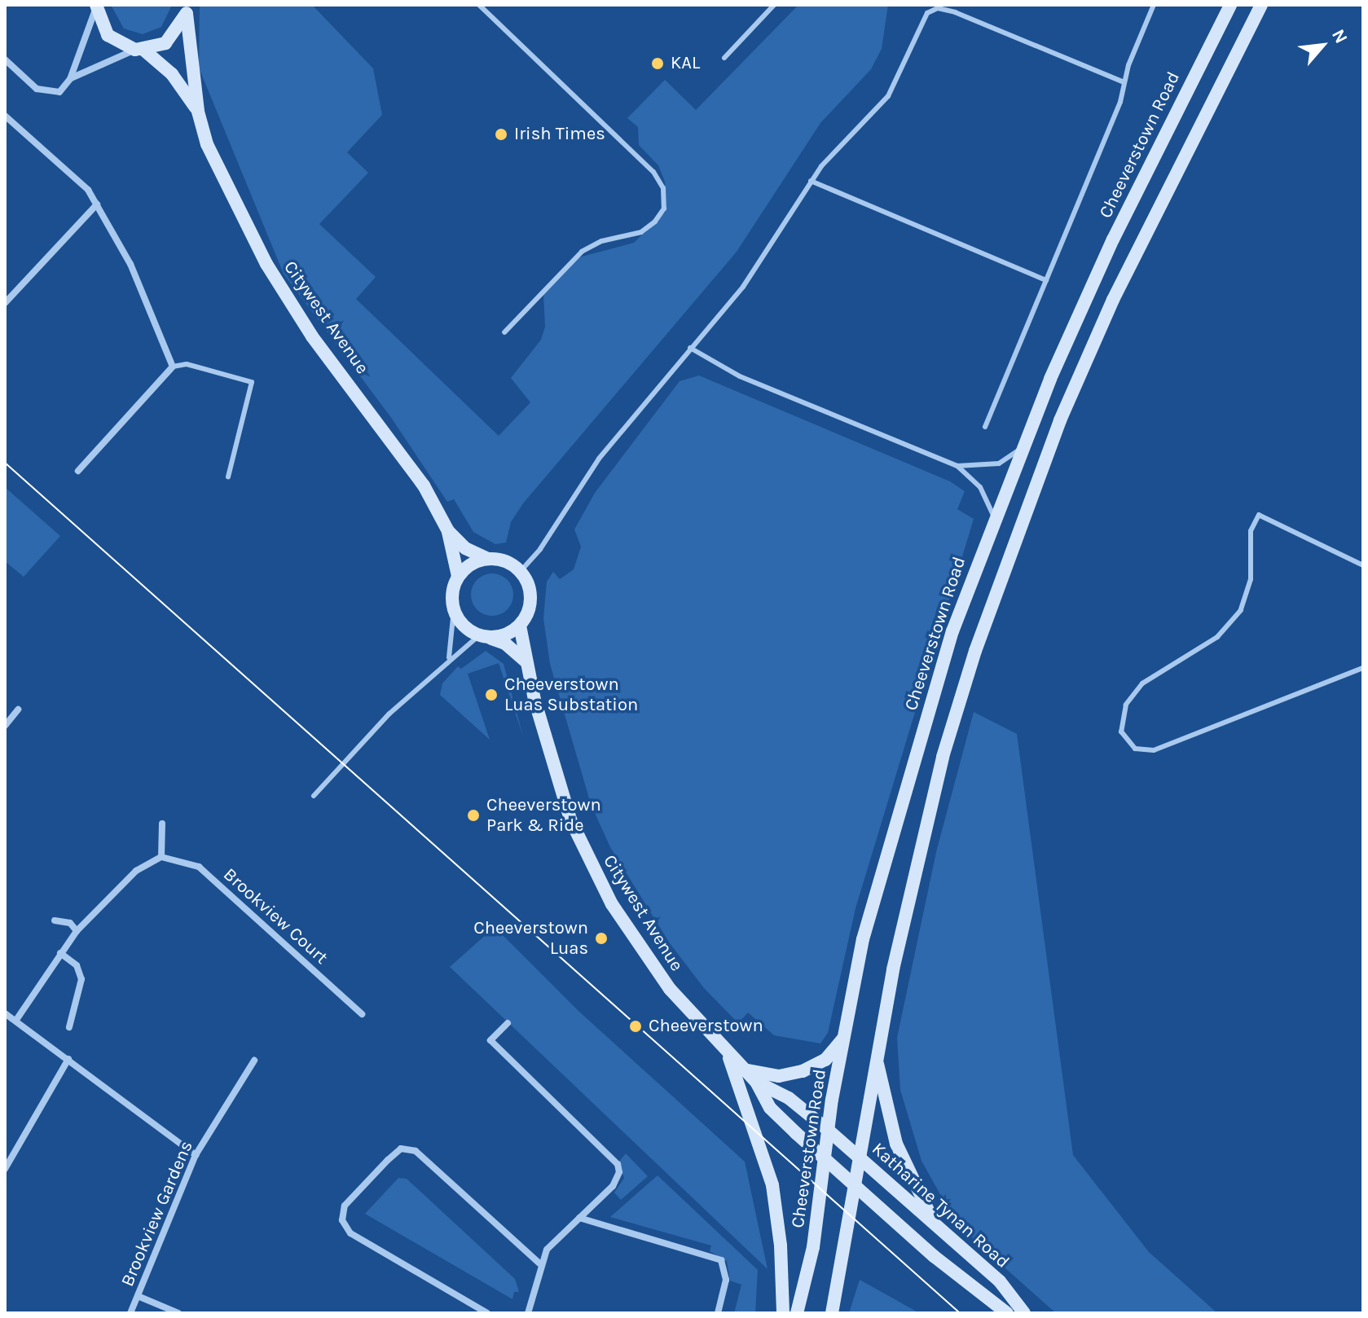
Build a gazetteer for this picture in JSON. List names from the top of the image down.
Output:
{
  "streets": {
    "main road": ["Cheeverstown Road", "Citywest Avenue", "Katharine Tynan Road"],
    "street": ["Brookview Court", "Brookview Gardens"]
  },
  "crossings": [
    ["Cheeverstown Road", "Citywest Avenue"],
    ["Cheeverstown Road", "Katharine Tynan Road"],
    ["Citywest Avenue", "Katharine Tynan Road"]
  ],
  "places": [
    "KAL",
    "Irish Times",
    "Cheeverstown Luas Substation",
    "Cheeverstown Park & Ride",
    "Cheeverstown Luas",
    "Cheeverstown"
  ],
  "north": "top right"
}
